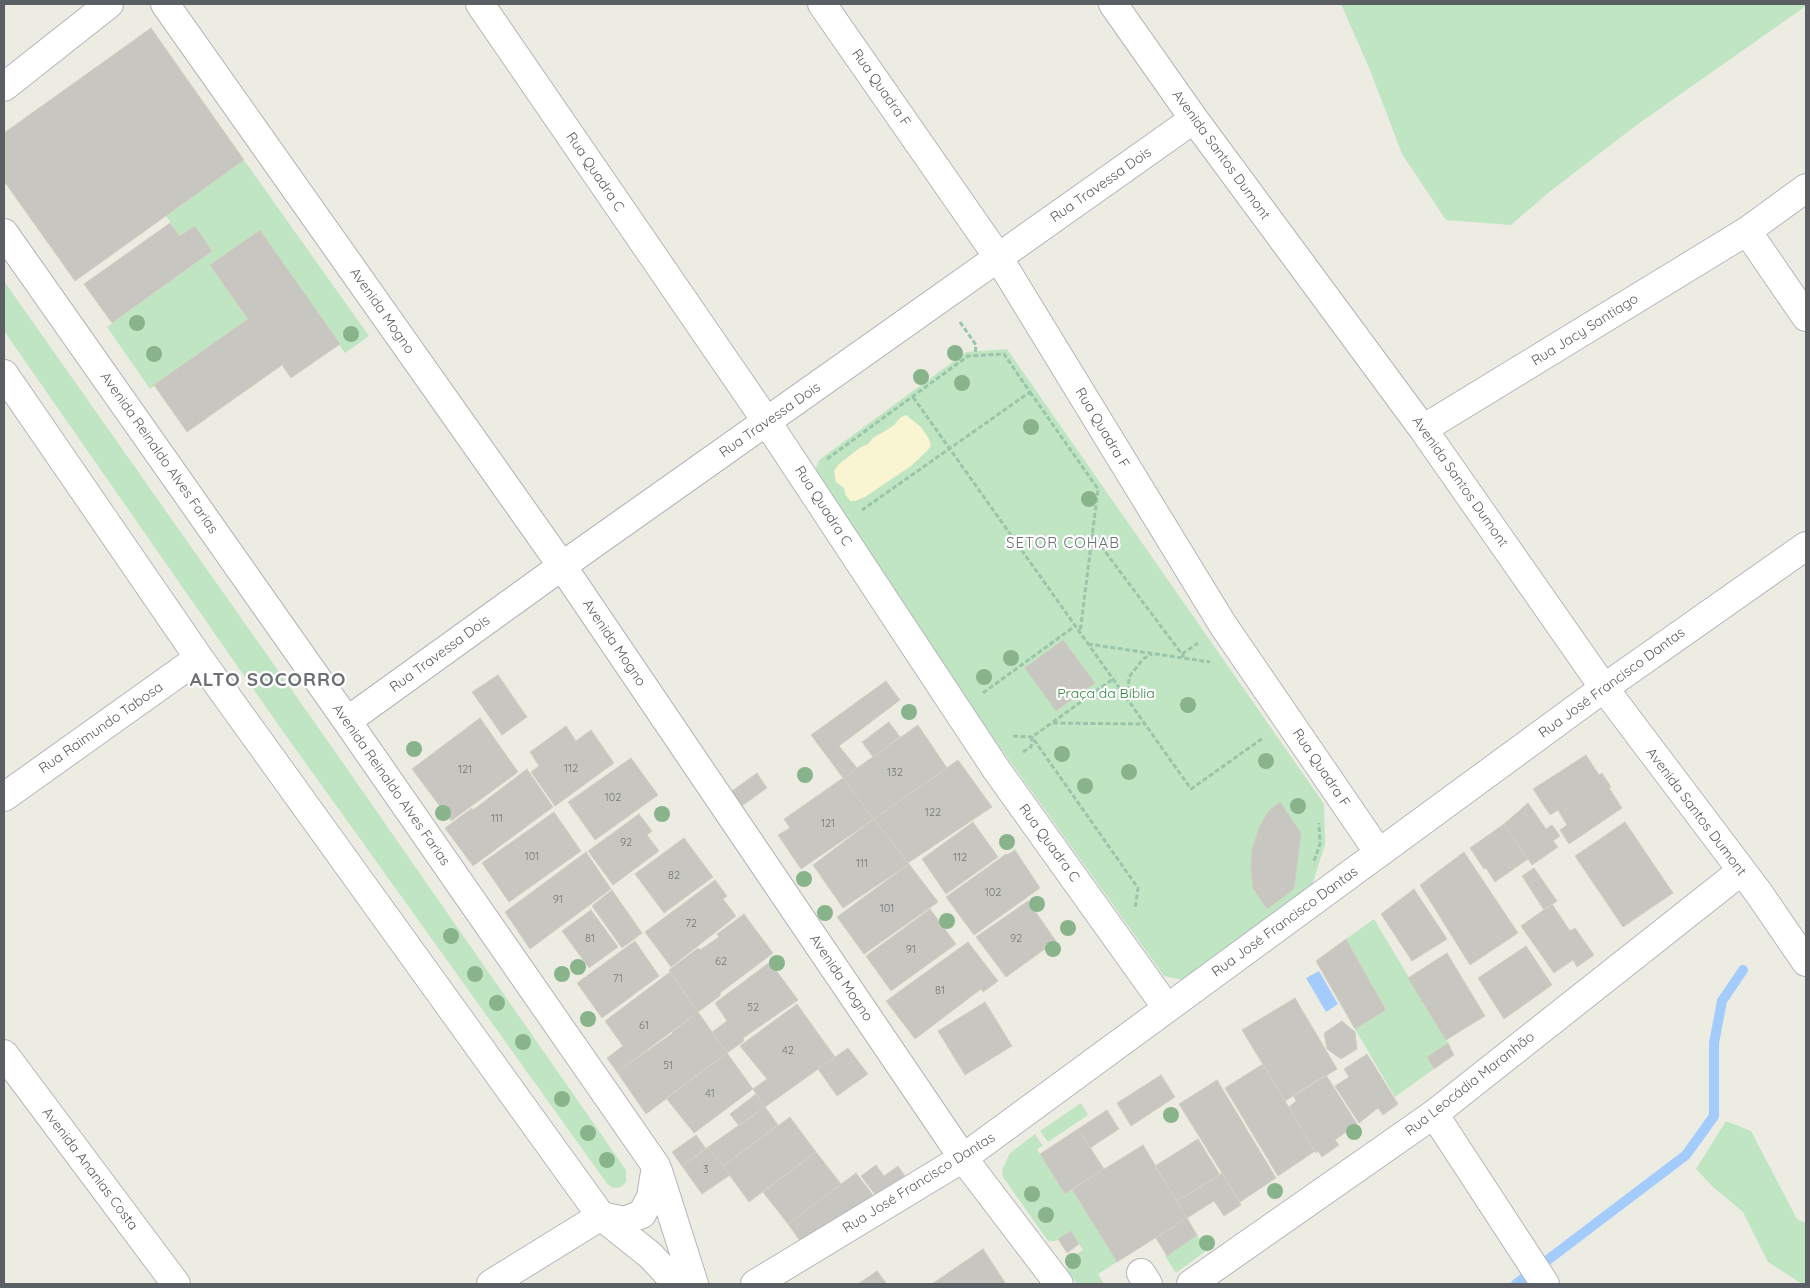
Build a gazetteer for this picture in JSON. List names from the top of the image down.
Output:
{
  "streets": {
    "street": [
      "Rua Quadra F",
      "Avenida Santos Dumont",
      "Rua Quadra C",
      "Rua Travessa Dois",
      "Avenida Mogno",
      "Rua Jacy Santiago",
      "Avenida Reinaldo Alves Farias",
      "Rua José Francisco Dantas",
      "Rua Raimundo Tabosa",
      "Rua Leocádia Maranhão",
      "Avenida Ananias Costa"
    ]
  },
  "crossings": [
    ["Rua Quadra F", "Rua Travessa Dois"],
    ["Rua Quadra F", "Rua José Francisco Dantas"],
    ["Avenida Santos Dumont", "Rua Travessa Dois"],
    ["Avenida Santos Dumont", "Rua Jacy Santiago"],
    ["Avenida Santos Dumont", "Rua José Francisco Dantas"],
    ["Avenida Santos Dumont", "Rua Leocádia Maranhão"],
    ["Rua Quadra C", "Rua Travessa Dois"],
    ["Rua Quadra C", "Rua José Francisco Dantas"],
    ["Rua Travessa Dois", "Avenida Mogno"],
    ["Rua Travessa Dois", "Avenida Reinaldo Alves Farias"],
    ["Avenida Mogno", "Rua José Francisco Dantas"]
  ],
  "districts": ["SETOR COHAB", "ALTO SOCORRO"],
  "parks": ["Praça da Bíblia"],
  "house_numbers": [
    "112",
    "121",
    "132",
    "102",
    "122",
    "111",
    "121",
    "92",
    "101",
    "112",
    "111",
    "82",
    "102",
    "91",
    "101",
    "72",
    "81",
    "92",
    "91",
    "62",
    "71",
    "81",
    "52",
    "61",
    "42",
    "51",
    "41",
    "3"
  ]
}
